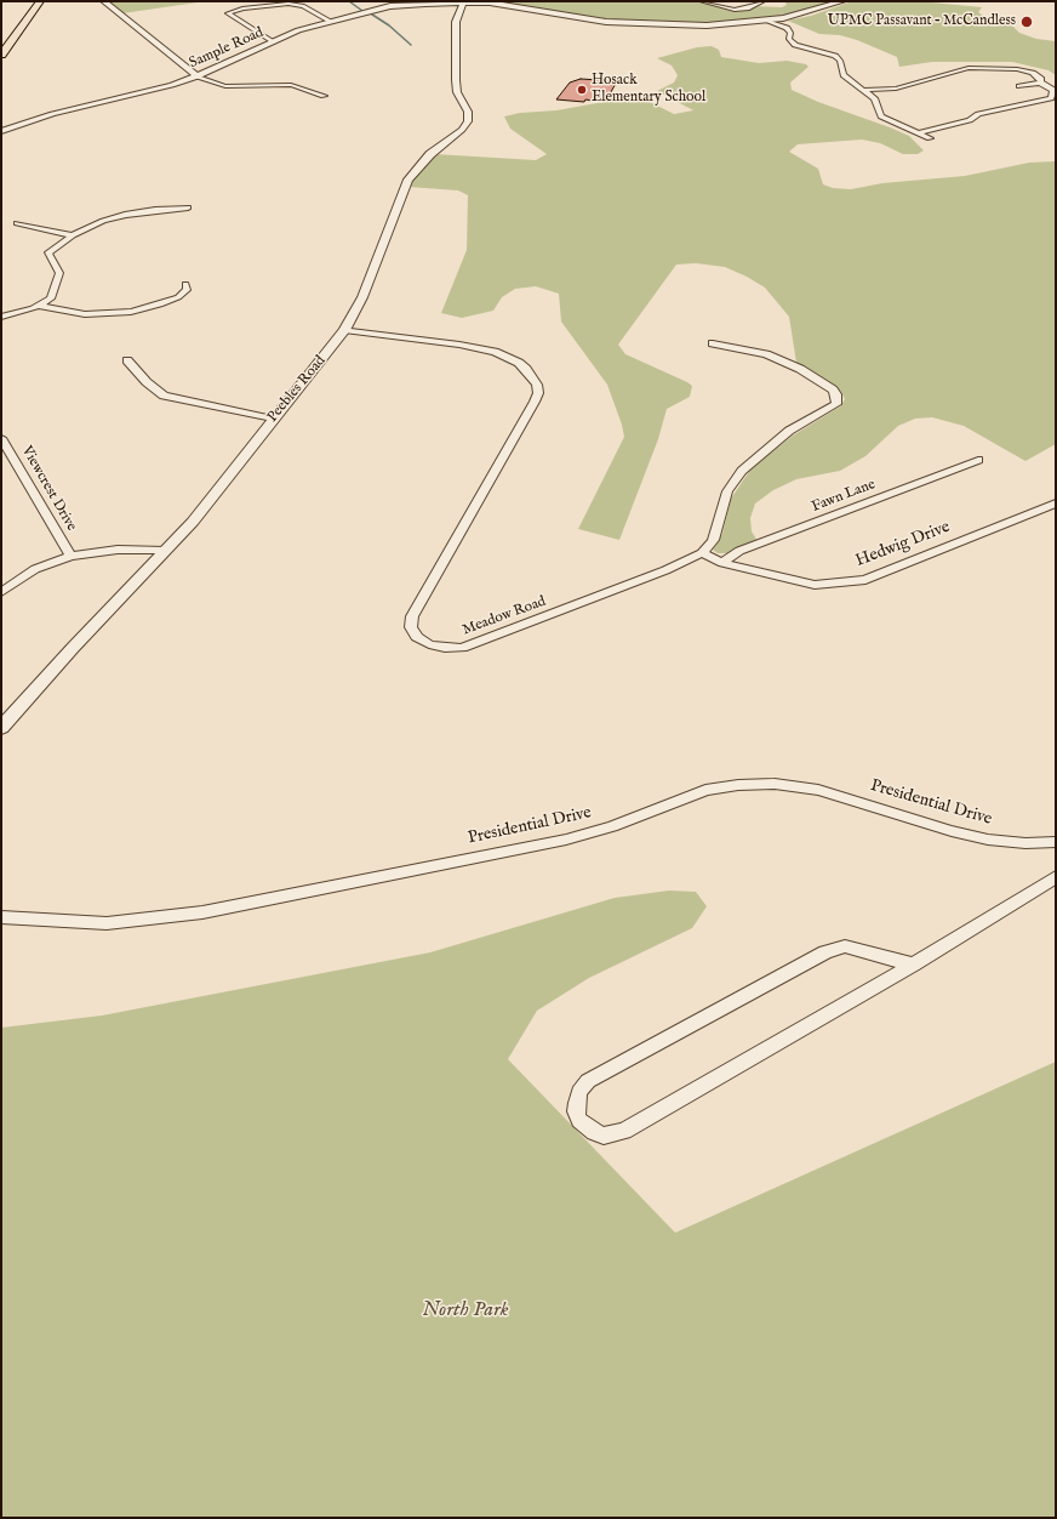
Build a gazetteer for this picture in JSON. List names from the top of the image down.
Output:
{
  "streets": {
    "street": [
      "Sample Road",
      "Peebles Road",
      "Viewcrest Drive",
      "Fawn Lane",
      "Hedwig Drive",
      "Meadow Road",
      "Presidential Drive"
    ]
  },
  "crossings": [
    ["Sample Road", "Peebles Road"],
    ["Peebles Road", "Meadow Road"],
    ["Fawn Lane", "Hedwig Drive"],
    ["Hedwig Drive", "Meadow Road"]
  ],
  "parks": ["North Park"],
  "places": ["UPMC Passavant – McCandless", "Hosack Elementary School"]
}
